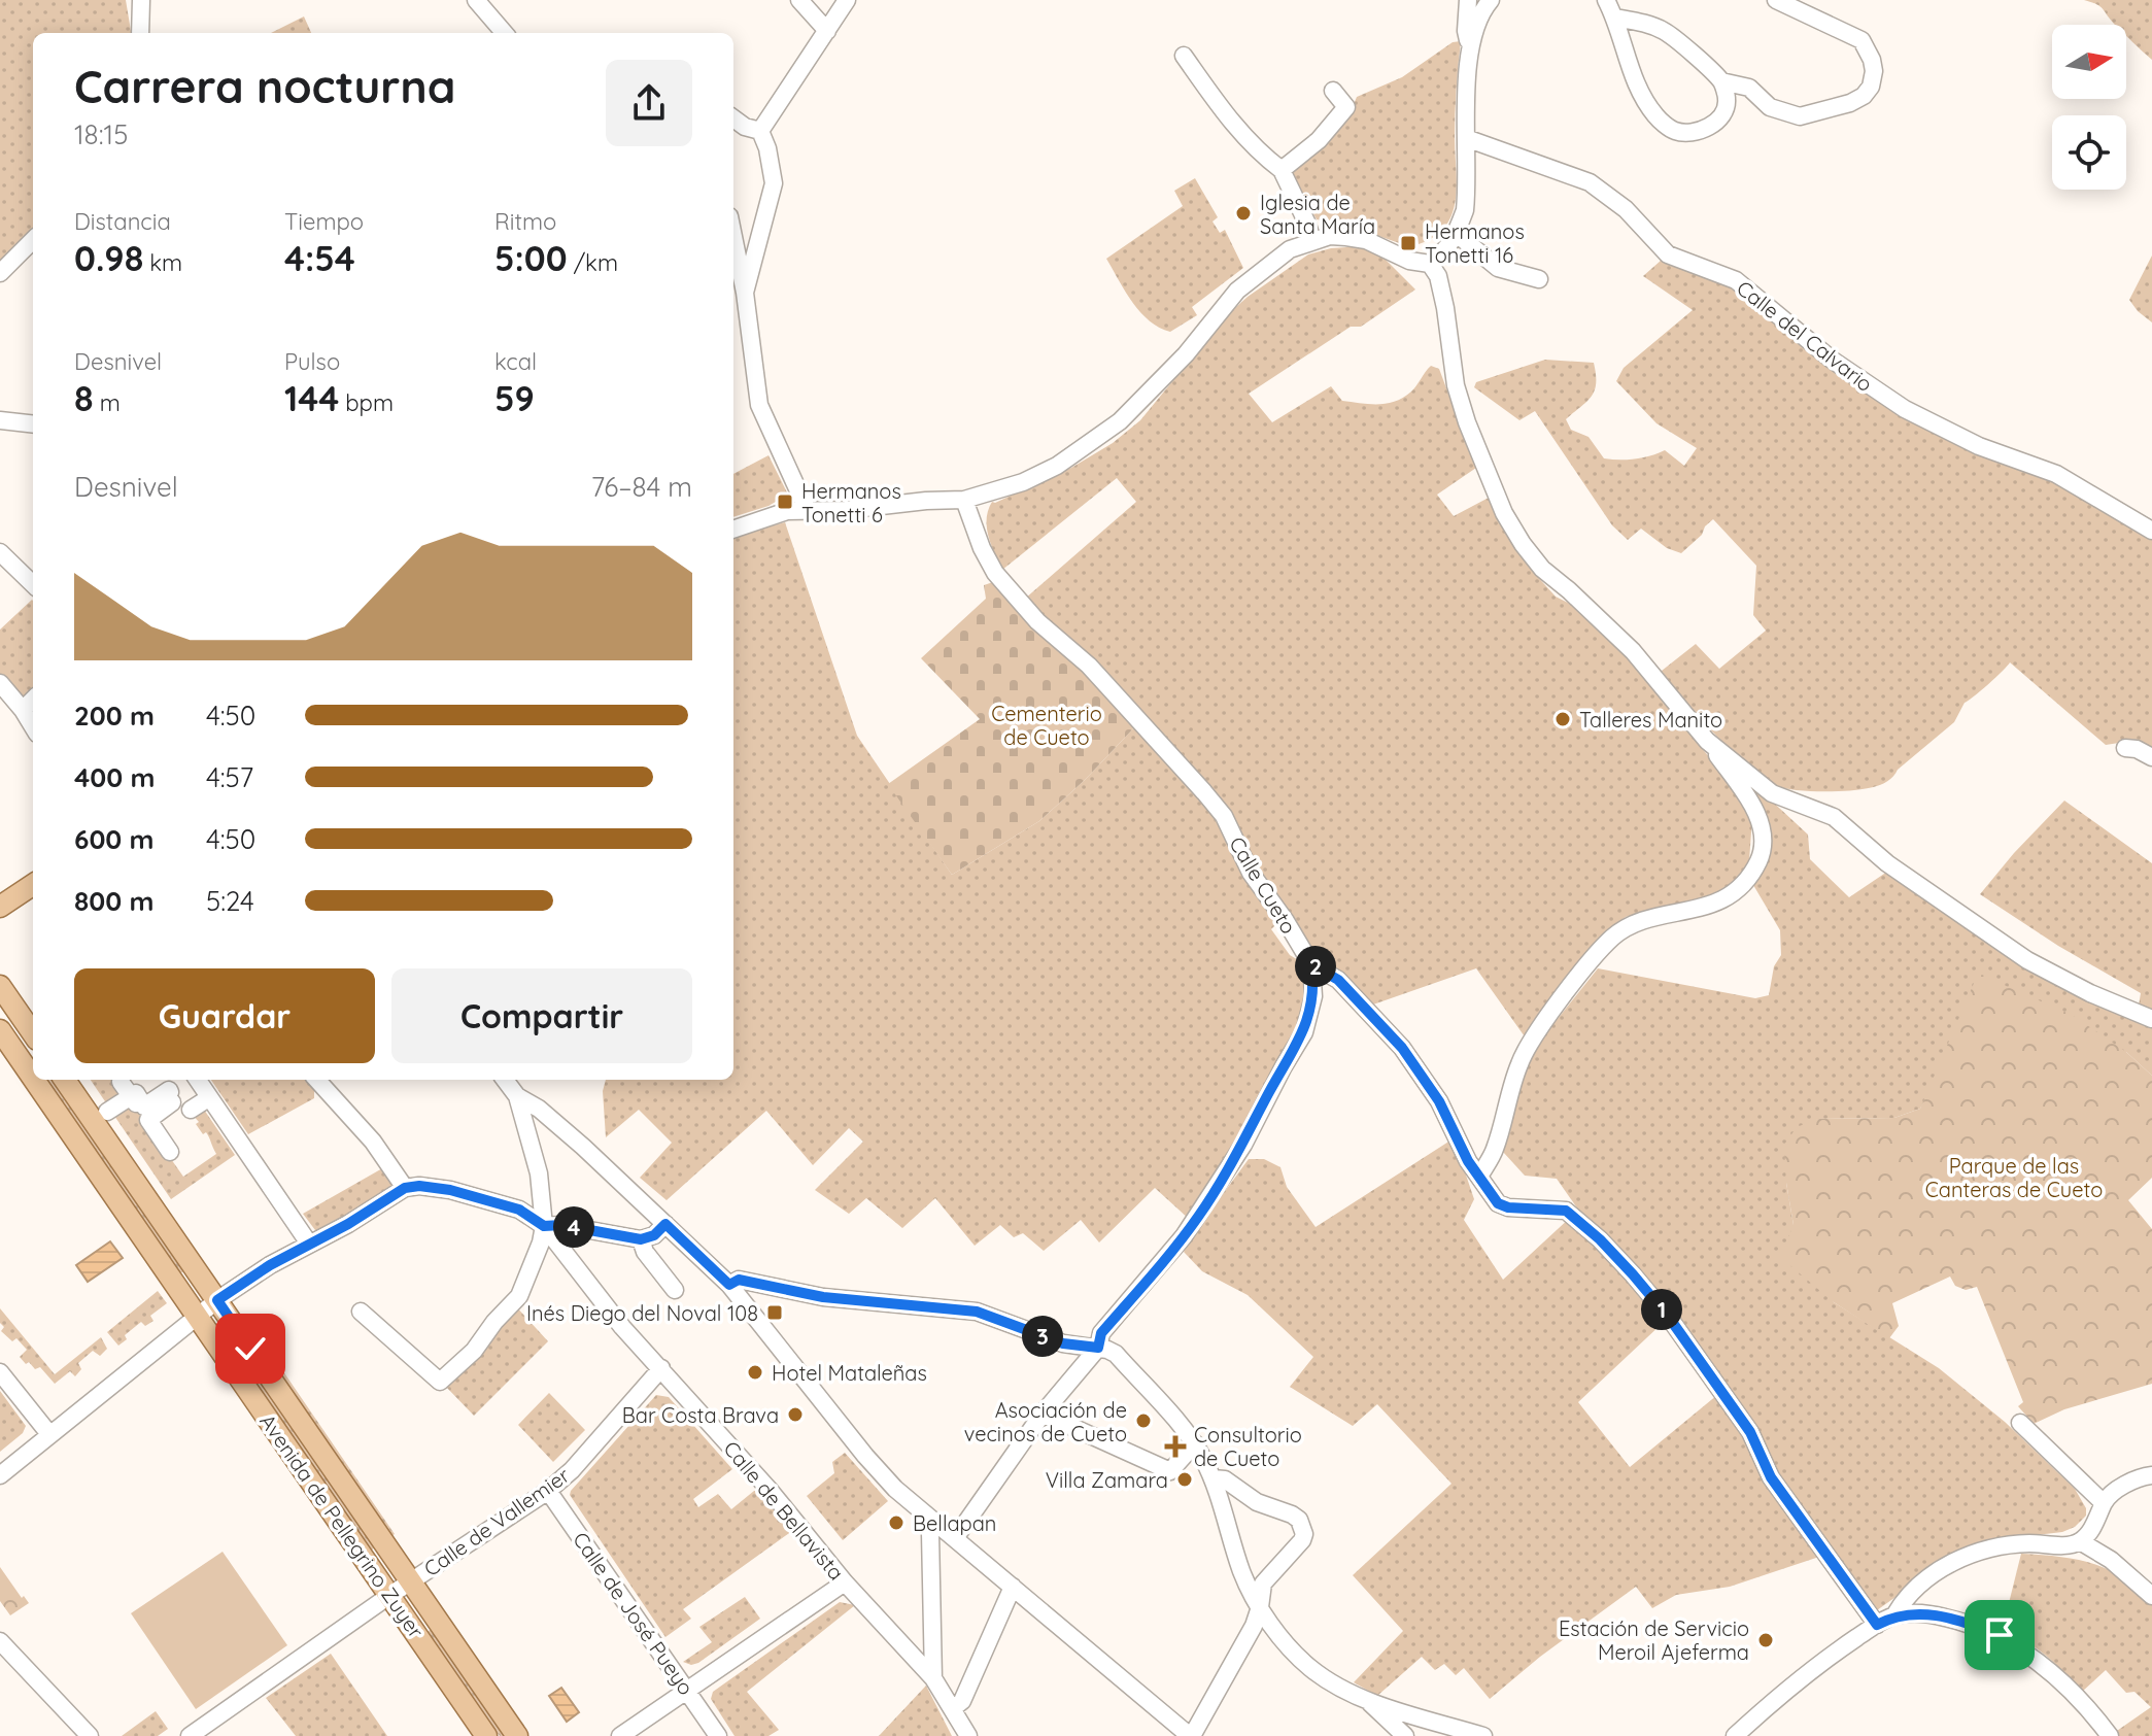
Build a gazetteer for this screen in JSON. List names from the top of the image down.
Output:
{
  "streets": {
    "main road": ["Avenida de Pellegrino Zuyer"],
    "street": [
      "Calle del Calvario",
      "Calle Cueto",
      "Calle de Bellavista",
      "Calle de Vallemier",
      "Calle de José Pueyo"
    ]
  },
  "crossings": [
    ["Calle de Bellavista", "Calle de Vallemier"],
    ["Calle de Vallemier", "Avenida de Pellegrino Zuyer"],
    ["Calle de Vallemier", "Calle de José Pueyo"]
  ],
  "parks": ["Cementerio de Cueto", "Parque de las Canteras de Cueto"],
  "places": {
    "other": [
      "Iglesia de Santa María",
      "Talleres Manito",
      "Hotel Mataleñas",
      "Bar Costa Brava",
      "Asociación de vecinos de Cueto",
      "Villa Zamara",
      "Bellapan",
      "Estación de Servicio Meroil Ajeferma"
    ],
    "transit": ["Hermanos Tonetti 16", "Hermanos Tonetti 6", "Inés Diego del Noval 108"],
    "health": ["Consultorio de Cueto"]
  },
  "north": "right",
  "page": {
    "heading": ["Carrera nocturna", "18:15"],
    "stats": [
      ["Distancia", "0.98 km"],
      ["Tiempo", "4:54"],
      ["Ritmo", "5:00 /km"],
      ["Desnivel", "8 m"],
      ["Pulso", "144 bpm"],
      ["kcal", "59"]
    ],
    "chart": ["Desnivel", "76–84 m"],
    "list": [
      {
        "name": "200 m",
        "note": "4:50"
      },
      {
        "name": "400 m",
        "note": "4:57"
      },
      {
        "name": "600 m",
        "note": "4:50"
      },
      {
        "name": "800 m",
        "note": "5:24"
      }
    ],
    "pins": [
      "2",
      "4",
      "1",
      "3"
    ],
    "buttons": ["Guardar", "Compartir"]
  }
}
